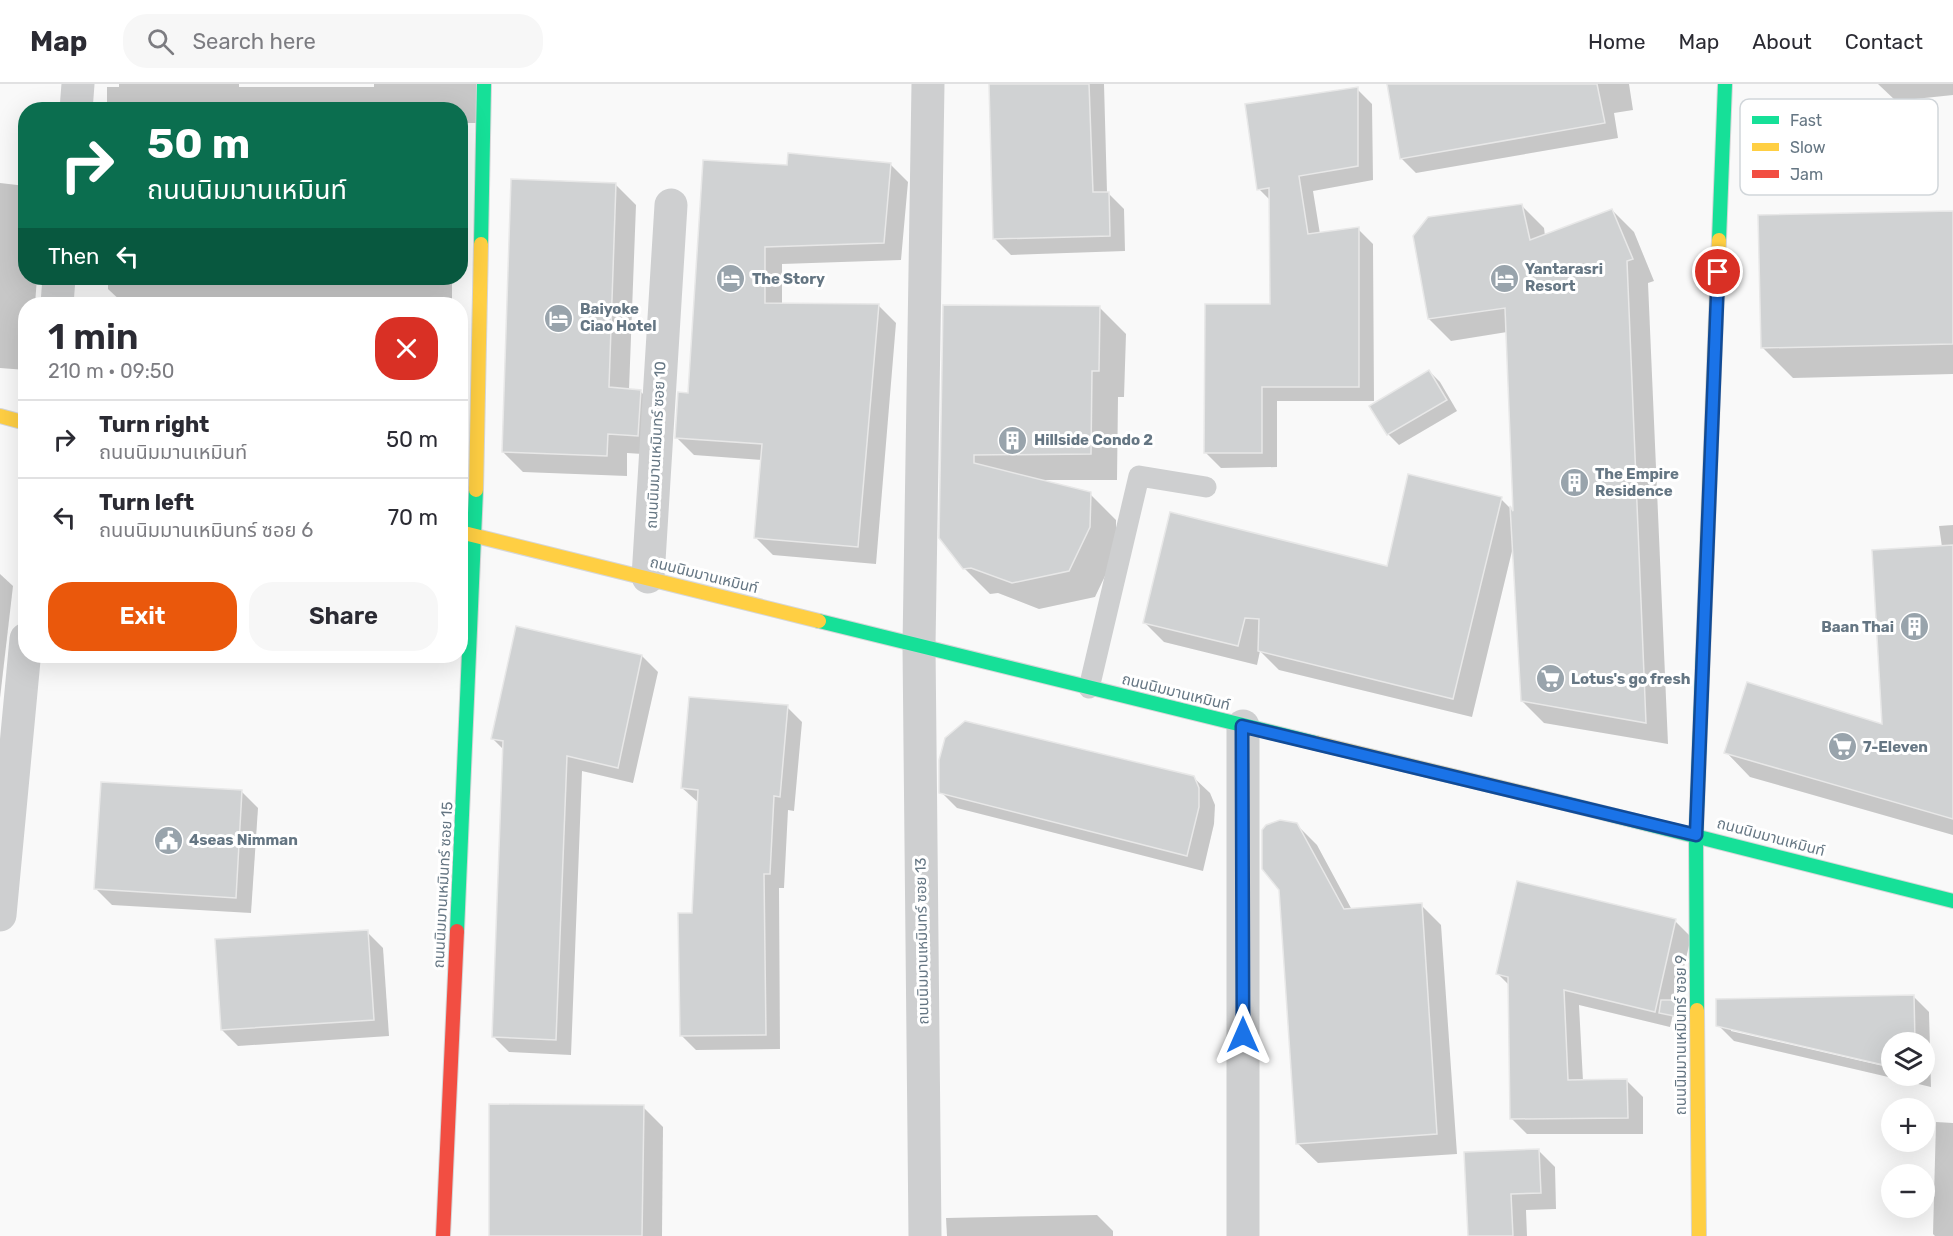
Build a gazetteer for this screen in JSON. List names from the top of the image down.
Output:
{
  "streets": {
    "street": [
      "ถนนนิมมานเหมินทร์ ซอย 10",
      "ถนนนิมมานเหมินท์",
      "ถนนนิมมานเหมินทร์ ซอย 15",
      "ถนนนิมมานเหมินทร์ ซอย 13",
      "ถนนนิมมานเหมินทร์ ซอย 9"
    ]
  },
  "crossings": [
    ["ถนนนิมมานเหมินทร์ ซอย 10", "ถนนนิมมานเหมินท์"],
    ["ถนนนิมมานเหมินท์", "ถนนนิมมานเหมินทร์ ซอย 15"],
    ["ถนนนิมมานเหมินท์", "ถนนนิมมานเหมินทร์ ซอย 13"],
    ["ถนนนิมมานเหมินท์", "ถนนนิมมานเหมินทร์ ซอย 9"]
  ],
  "places": {
    "hotel": ["Yantarasri Resort", "The Story", "Baiyoke Ciao Hotel"],
    "building": ["Hillside Condo 2", "The Empire Residence", "Baan Thai"],
    "supermarket": ["Lotus's go fresh", "7-Eleven"],
    "public building": ["4seas Nimman"]
  },
  "legend": ["Fast", "Slow", "Jam"],
  "page": {
    "header": "Map",
    "search": "Search here",
    "nav": [
      "Home",
      "Map",
      "About",
      "Contact"
    ],
    "turn": ["50 m", "ถนนนิมมานเหมินท์"],
    "then": "Then",
    "heading": ["1 min", "210 m · 09:50"],
    "list": [
      {
        "name": "Turn right",
        "note": "ถนนนิมมานเหมินท์",
        "value": "50 m"
      },
      {
        "name": "Turn left",
        "note": "ถนนนิมมานเหมินทร์ ซอย 6",
        "value": "70 m"
      }
    ],
    "buttons": ["Exit", "Share"],
    "map_buttons": ["+", "−"]
  }
}
